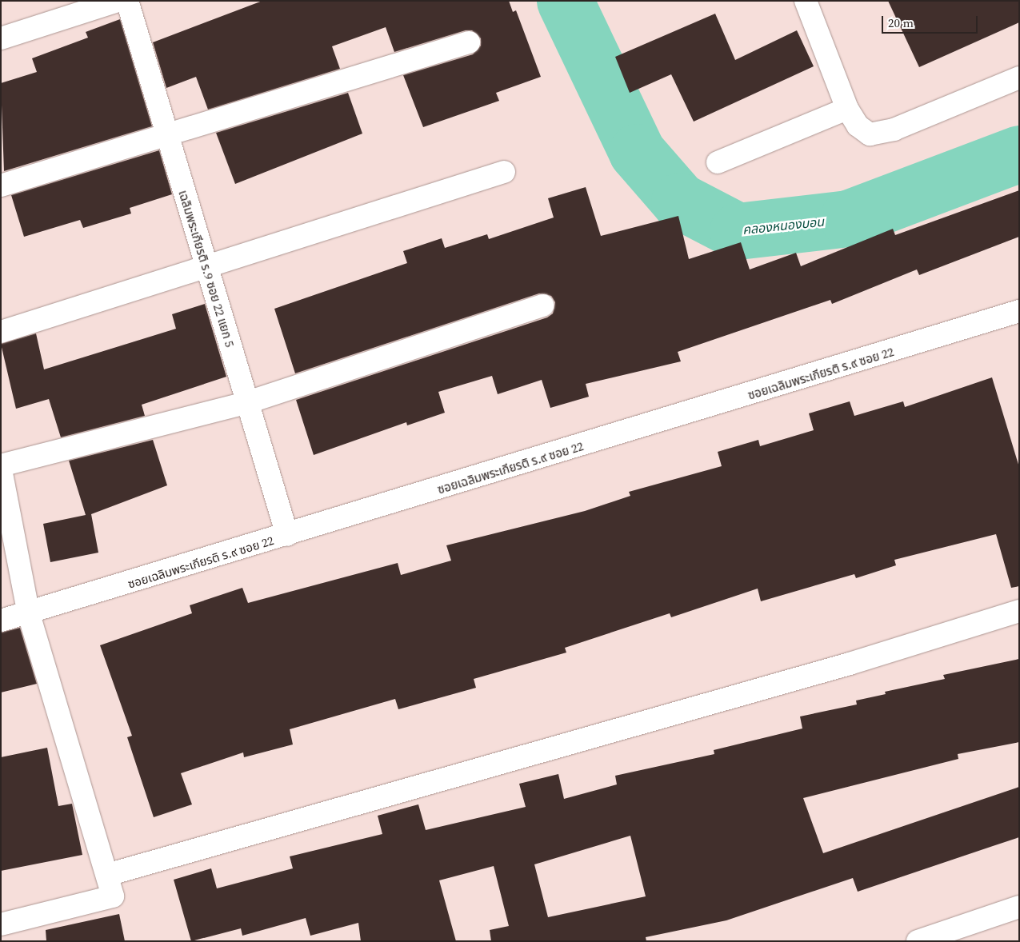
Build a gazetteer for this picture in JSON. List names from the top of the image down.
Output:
{
  "streets": {
    "street": ["เฉลิมพระเกียรติ ร.9 ซอย 22 แยก 5", "ซอยเฉลิมพระเกียรติ ร.๙ ซอย 22"]
  },
  "crossings": [
    ["เฉลิมพระเกียรติ ร.9 ซอย 22 แยก 5", "ซอยเฉลิมพระเกียรติ ร.๙ ซอย 22"]
  ],
  "water": ["คลองหนองบอน"],
  "scale_bar": "20 m"
}
